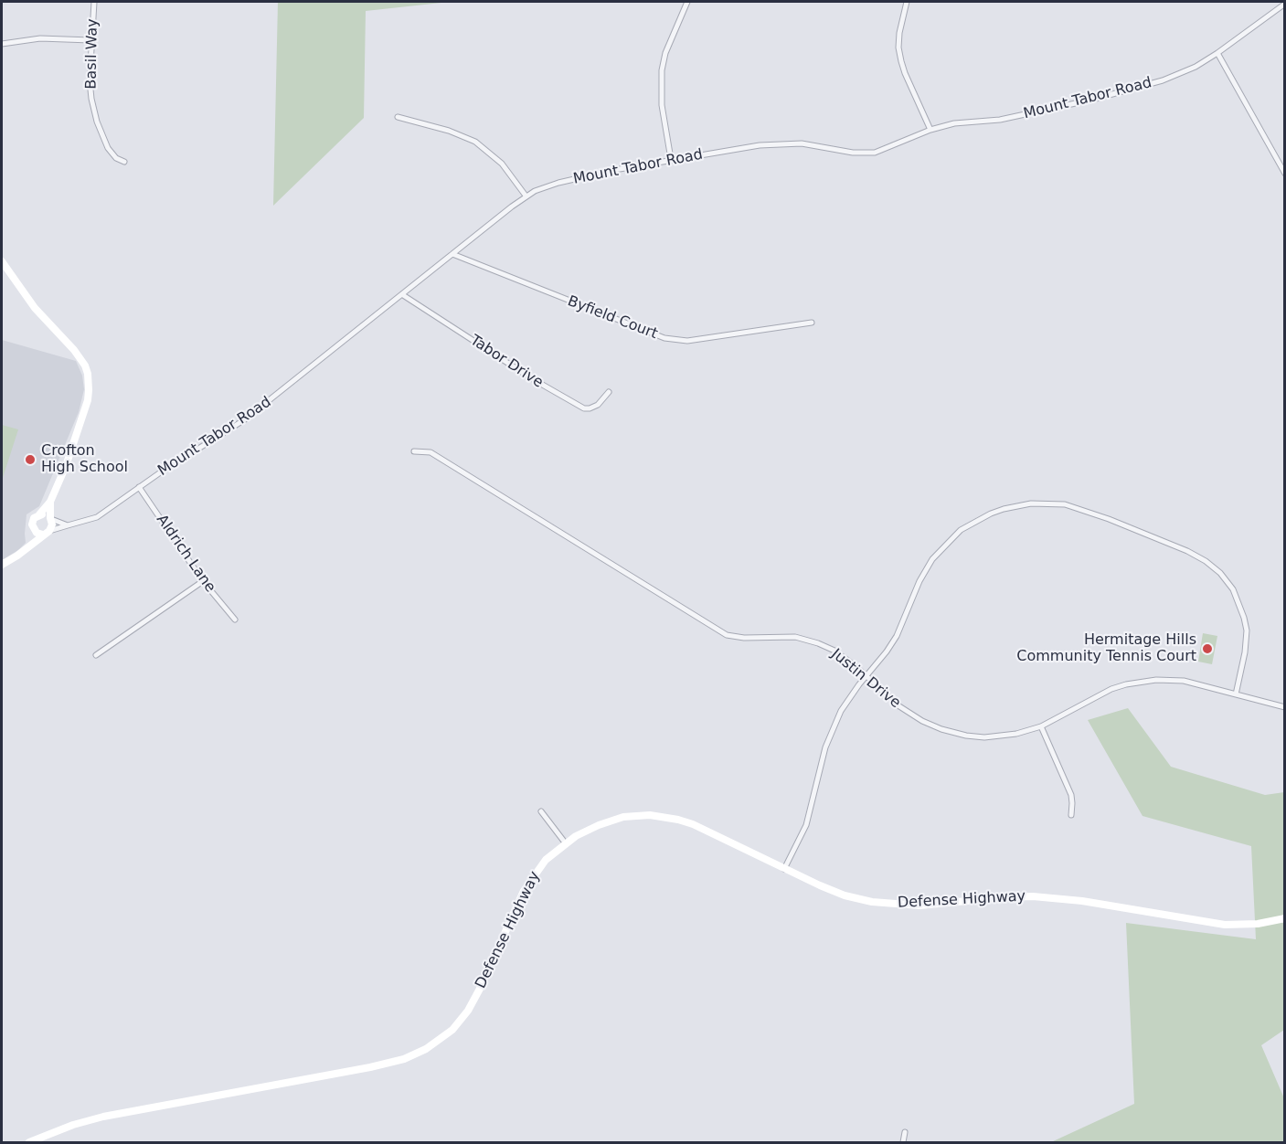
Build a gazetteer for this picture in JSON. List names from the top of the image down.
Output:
{
  "streets": {
    "main road": ["Defense Highway"],
    "street": [
      "Basil Way",
      "Mount Tabor Road",
      "Byfield Court",
      "Tabor Drive",
      "Aldrich Lane",
      "Justin Drive"
    ]
  },
  "crossings": [
    ["Mount Tabor Road", "Byfield Court"],
    ["Mount Tabor Road", "Tabor Drive"],
    ["Mount Tabor Road", "Aldrich Lane"]
  ],
  "places": ["Crofton High School", "Hermitage Hills Community Tennis Court"]
}
